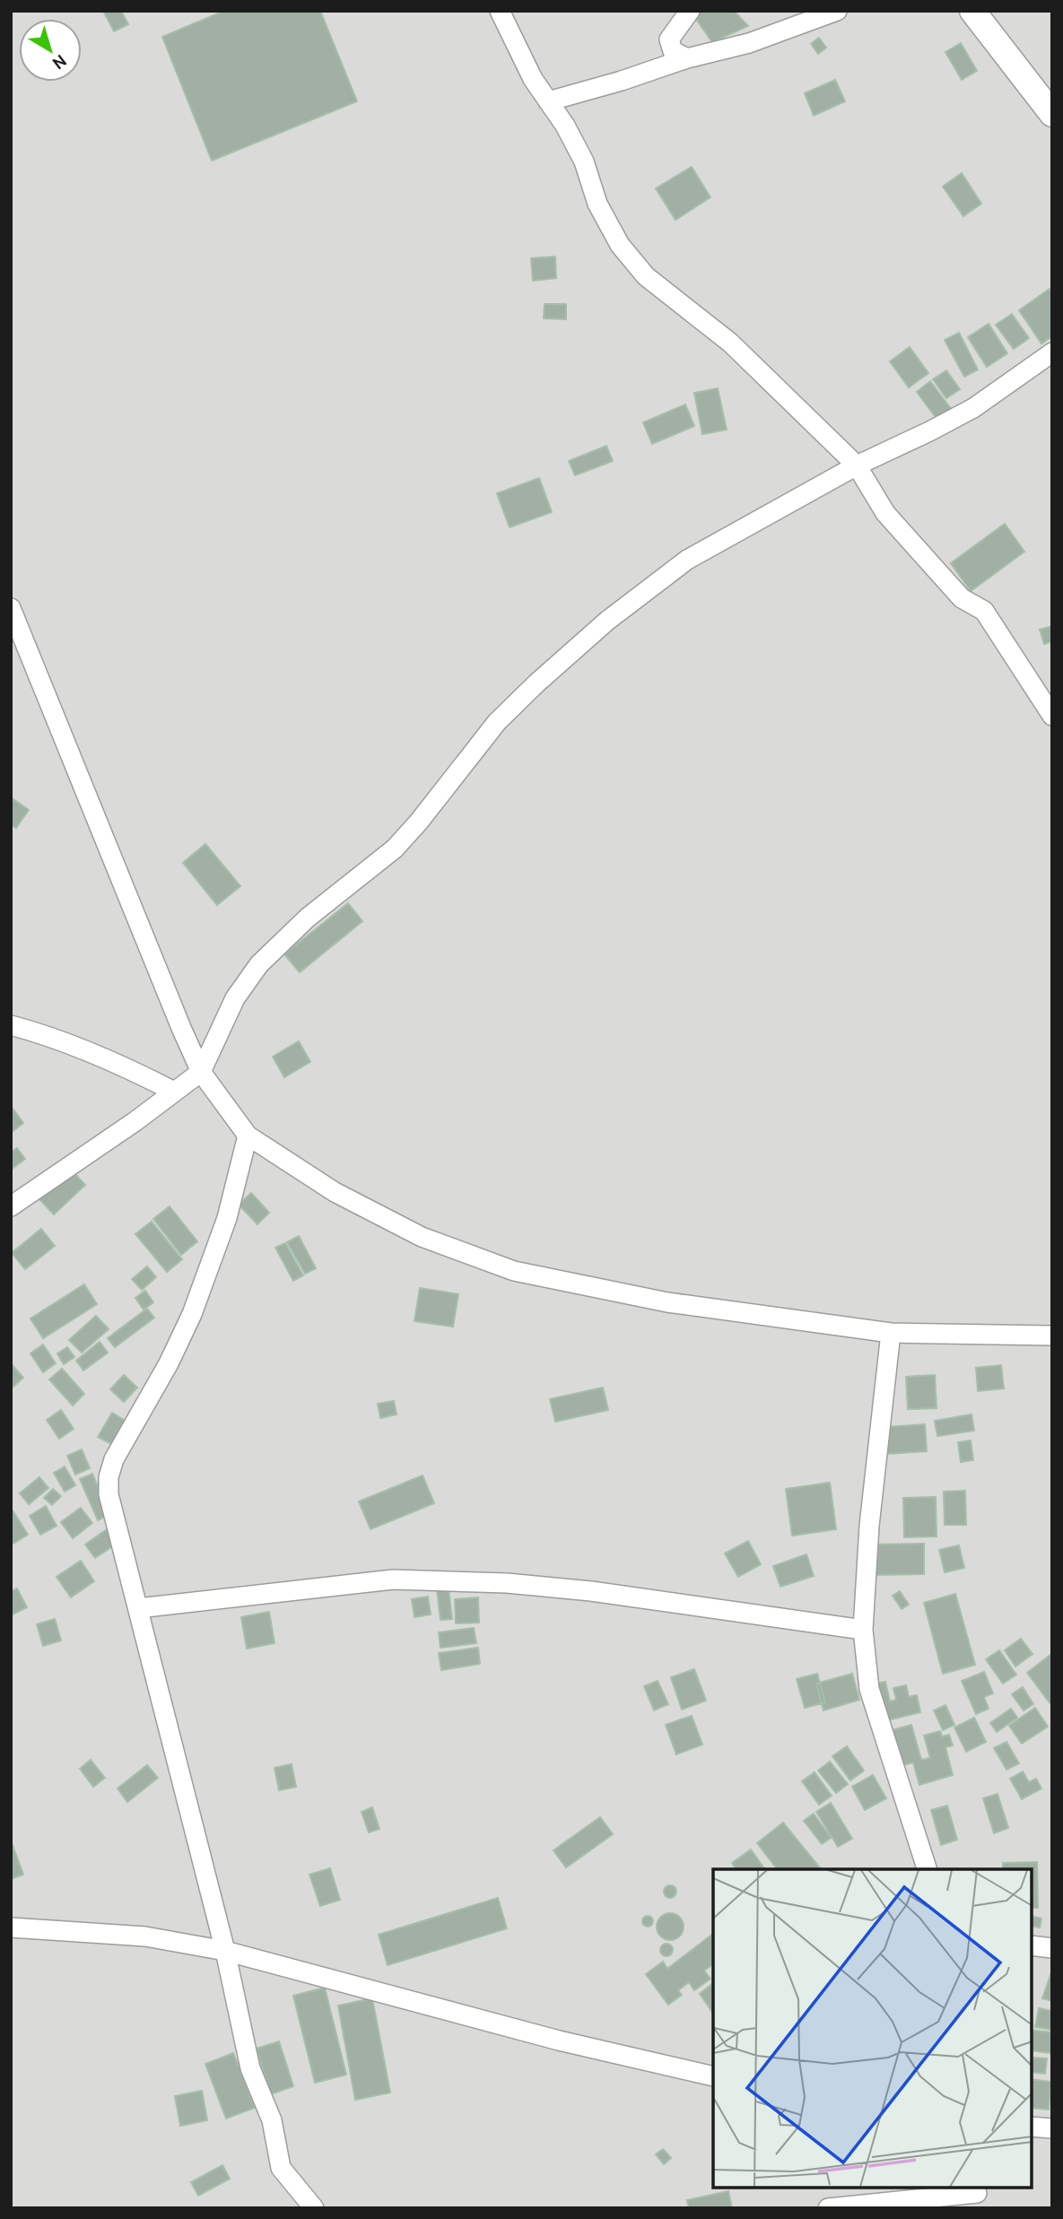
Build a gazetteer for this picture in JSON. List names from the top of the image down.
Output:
{
  "north": "bottom right"
}
